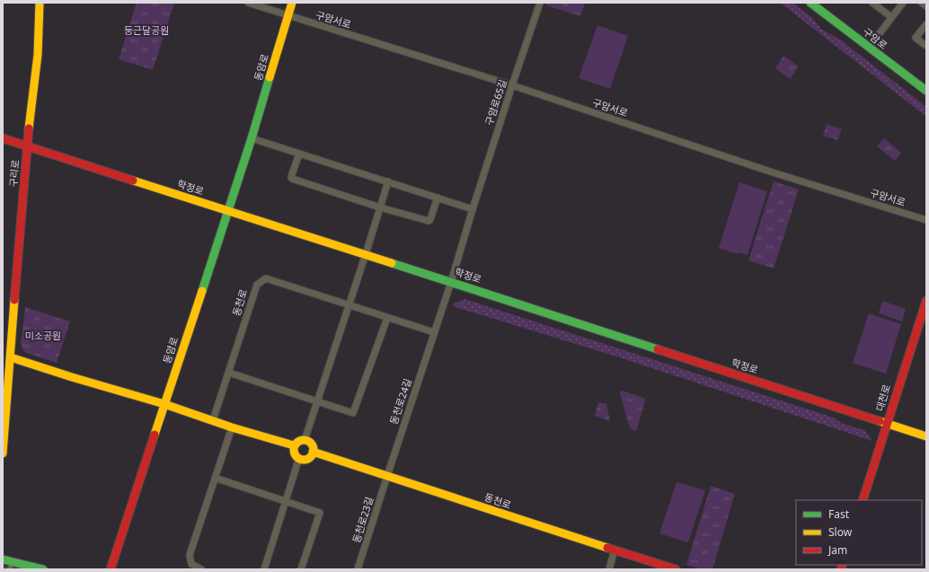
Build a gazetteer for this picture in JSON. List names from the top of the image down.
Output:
{
  "streets": {
    "main road": [
      "구암로",
      "동암로",
      "구리로",
      "학정로",
      "동천로",
      "대천로"
    ],
    "street": [
      "구암서로",
      "구암로65길",
      "동천로24길",
      "동천로23길"
    ]
  },
  "crossings": [
    ["구암서로", "동암로"],
    ["구암서로", "구암로65길"],
    ["동암로", "학정로"],
    ["구암로65길", "학정로"],
    ["구암로65길", "동천로24길"],
    ["구리로", "학정로"],
    ["학정로", "대천로"],
    ["학정로", "동천로24길"],
    ["동천로", "동천로24길"],
    ["동천로", "동천로23길"],
    ["동천로24길", "동천로23길"]
  ],
  "parks": ["둥근달공원", "미소공원"],
  "legend": ["Fast", "Slow", "Jam"]
}
